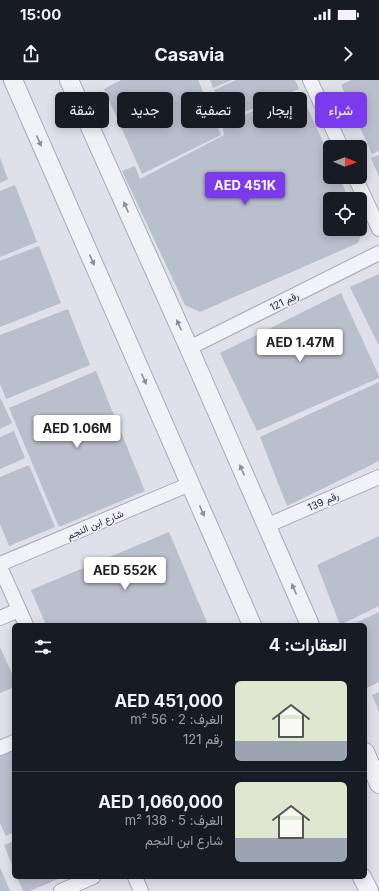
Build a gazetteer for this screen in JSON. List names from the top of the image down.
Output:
{
  "streets": {
    "street": ["رقم 121", "رقم 139", "شارع ابن النجم"]
  },
  "north": "right",
  "page": {
    "status": "15:00",
    "header": "Casavia",
    "chip": [
      "شراء",
      "إيجار",
      "تصفية",
      "جديد",
      "شقة"
    ],
    "price": [
      "AED 451K",
      "AED 1.47M",
      "AED 1.06M",
      "AED 552K"
    ],
    "heading": "العقارات: 4",
    "list": [
      {
        "name": "AED 451,000",
        "note": "الغرف: 2 · 56 m² · رقم 121"
      },
      {
        "name": "AED 1,060,000",
        "note": "الغرف: 5 · 138 m² · شارع ابن النجم"
      }
    ]
  }
}
